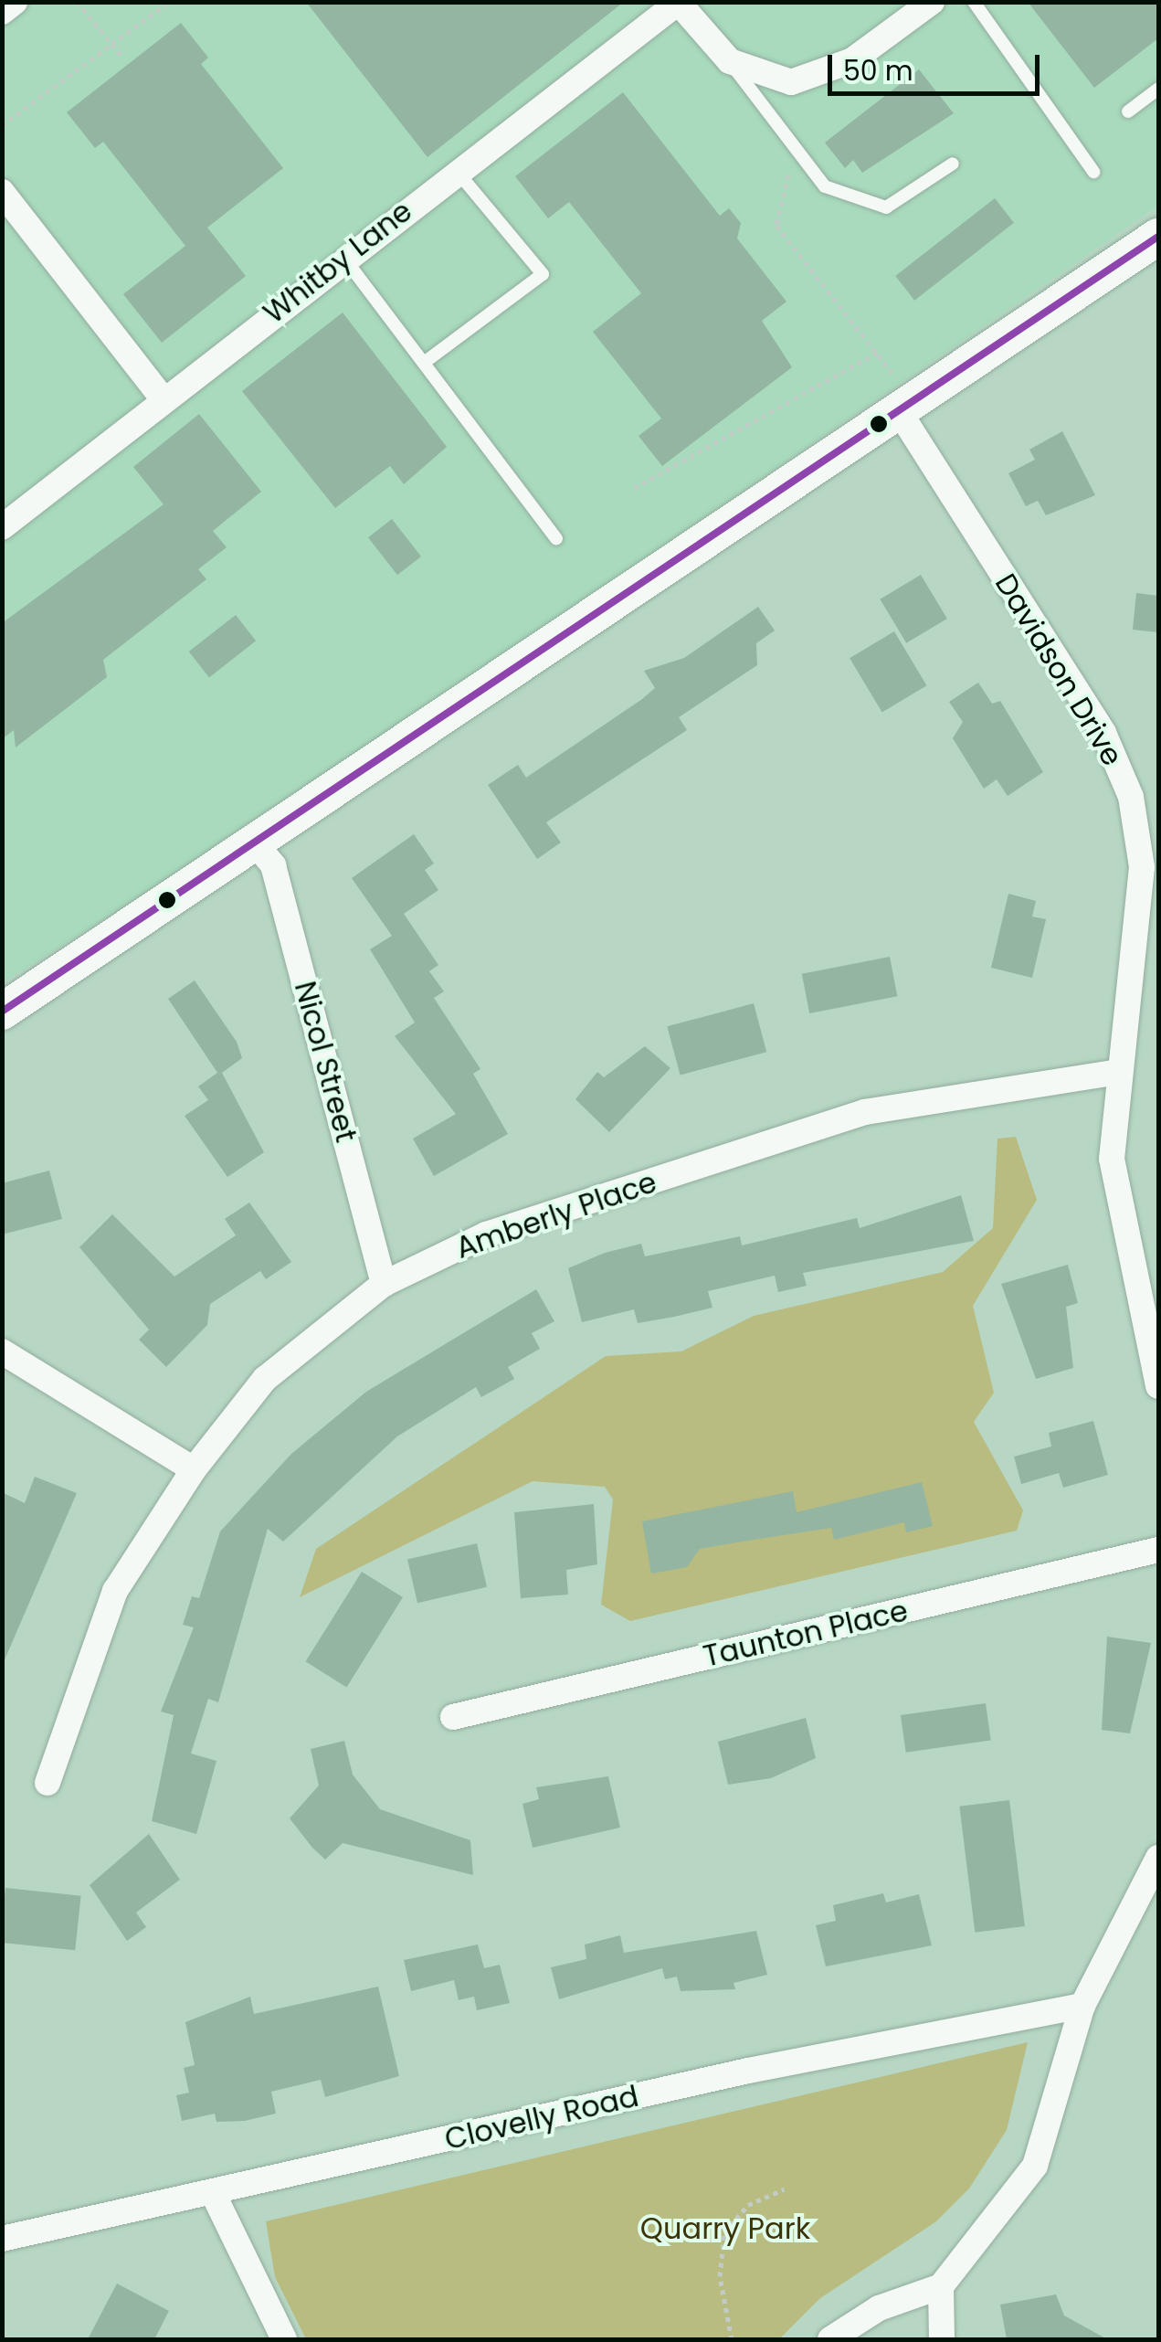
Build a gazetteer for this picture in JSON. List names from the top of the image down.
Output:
{
  "streets": {
    "street": [
      "Whitby Lane",
      "Davidson Drive",
      "Nicol Street",
      "Amberly Place",
      "Taunton Place",
      "Clovelly Road"
    ]
  },
  "crossings": [
    ["Davidson Drive", "Amberly Place"],
    ["Nicol Street", "Amberly Place"]
  ],
  "parks": ["Quarry Park"],
  "scale_bar": "50 m"
}
